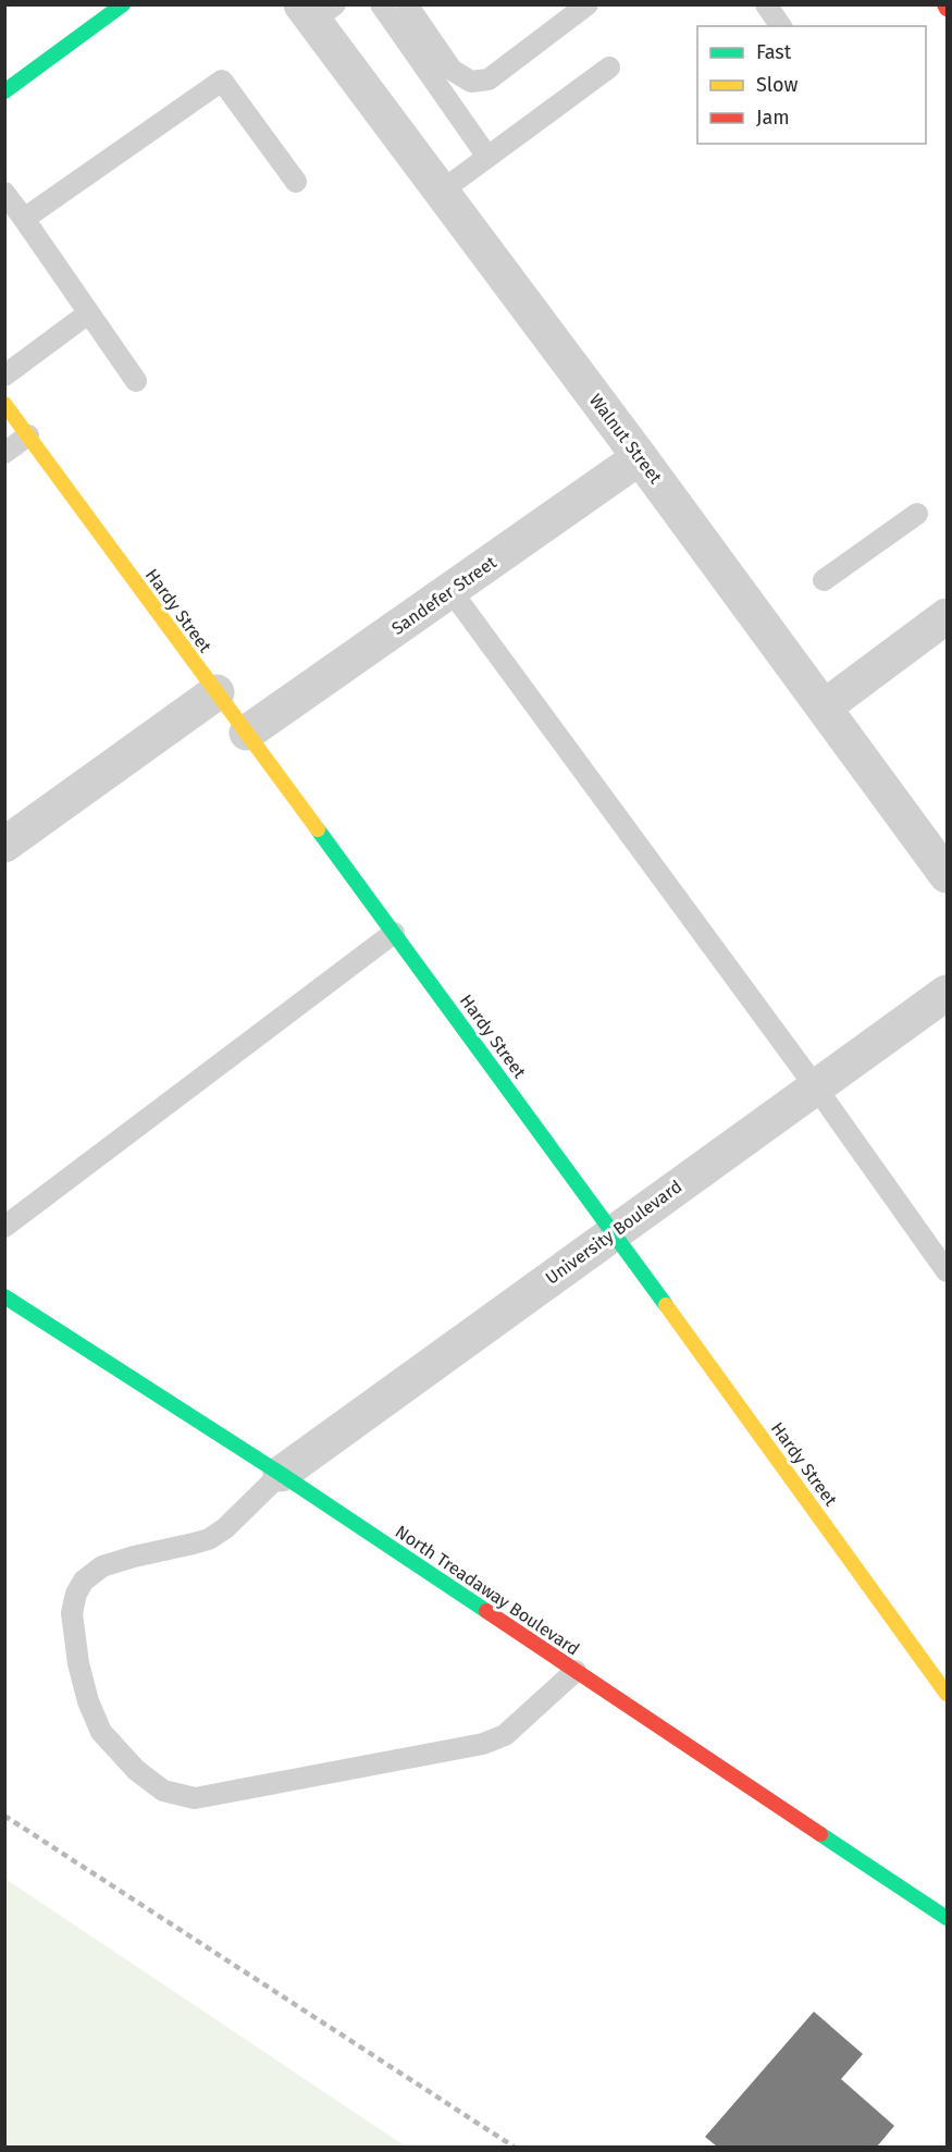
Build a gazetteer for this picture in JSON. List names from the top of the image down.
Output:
{
  "streets": {
    "street": [
      "Walnut Street",
      "Sandefer Street",
      "Hardy Street",
      "University Boulevard",
      "North Treadaway Boulevard"
    ]
  },
  "crossings": [
    ["Walnut Street", "Sandefer Street"],
    ["Sandefer Street", "Hardy Street"],
    ["Hardy Street", "University Boulevard"],
    ["University Boulevard", "North Treadaway Boulevard"]
  ],
  "legend": ["Fast", "Slow", "Jam"]
}
